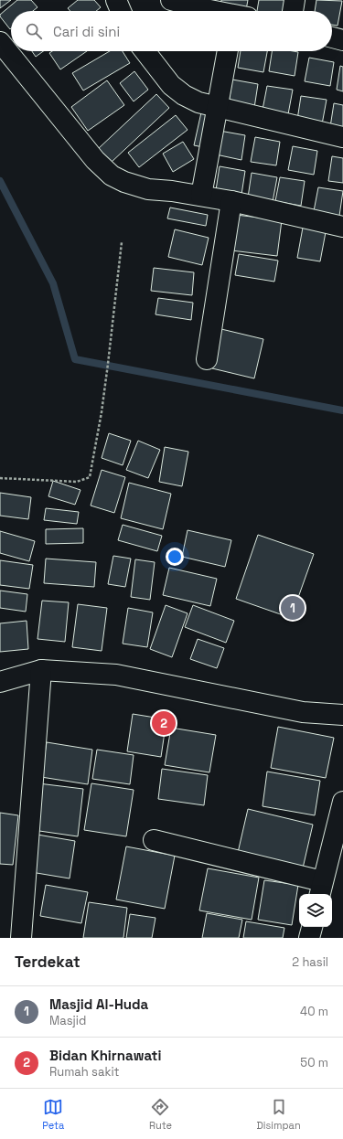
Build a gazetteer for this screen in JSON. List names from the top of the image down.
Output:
{
  "page": {
    "search": "Cari di sini",
    "pins": ["1", "2"],
    "heading": ["Terdekat", "2 hasil"],
    "list": [
      {
        "mark": "1",
        "name": "Masjid Al-Huda",
        "note": "Masjid",
        "value": "40 m"
      },
      {
        "mark": "2",
        "name": "Bidan Khirnawati",
        "note": "Rumah sakit",
        "value": "50 m"
      }
    ],
    "nav": ["Peta", "Rute", "Disimpan"]
  }
}
